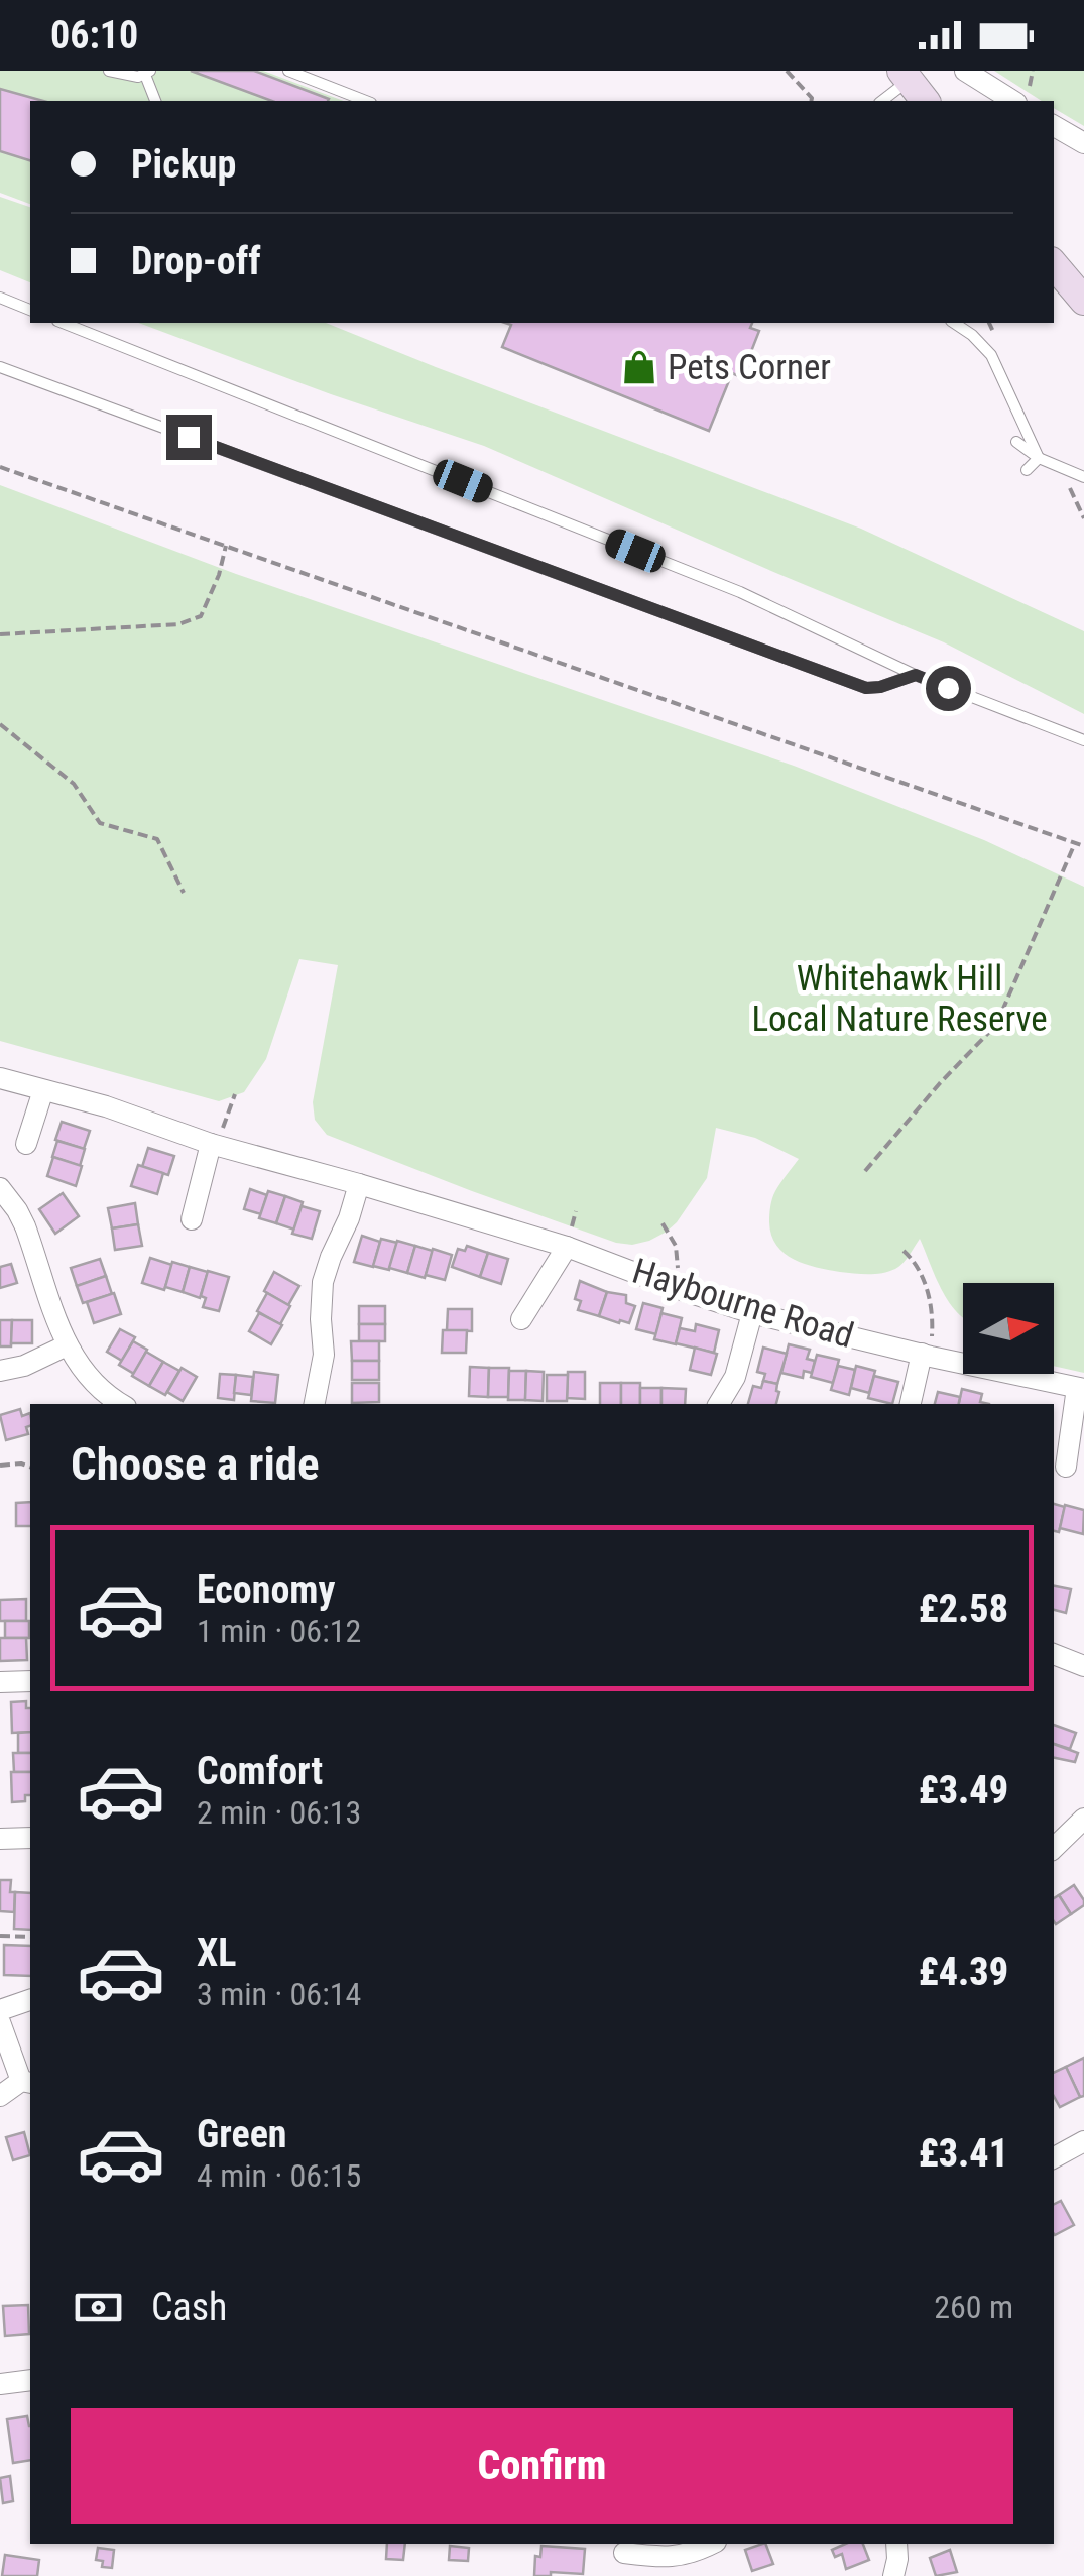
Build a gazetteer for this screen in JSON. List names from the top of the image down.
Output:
{
  "streets": {
    "street": ["Haybourne Road"]
  },
  "parks": ["Whitehawk Hill Local Nature Reserve"],
  "places": {
    "shop": ["Pets Corner"]
  },
  "north": "right",
  "page": {
    "status": "06:10",
    "banner": ["Pickup", "Drop-off"],
    "heading": "Choose a ride",
    "list": [
      {
        "name": "Economy",
        "note": "1 min · 06:12",
        "value": "£2.58"
      },
      {
        "name": "Comfort",
        "note": "2 min · 06:13",
        "value": "£3.49"
      },
      {
        "name": "XL",
        "note": "3 min · 06:14",
        "value": "£4.39"
      },
      {
        "name": "Green",
        "note": "4 min · 06:15",
        "value": "£3.41"
      }
    ],
    "pay": ["Cash", "260 m"],
    "buttons": "Confirm"
  }
}
